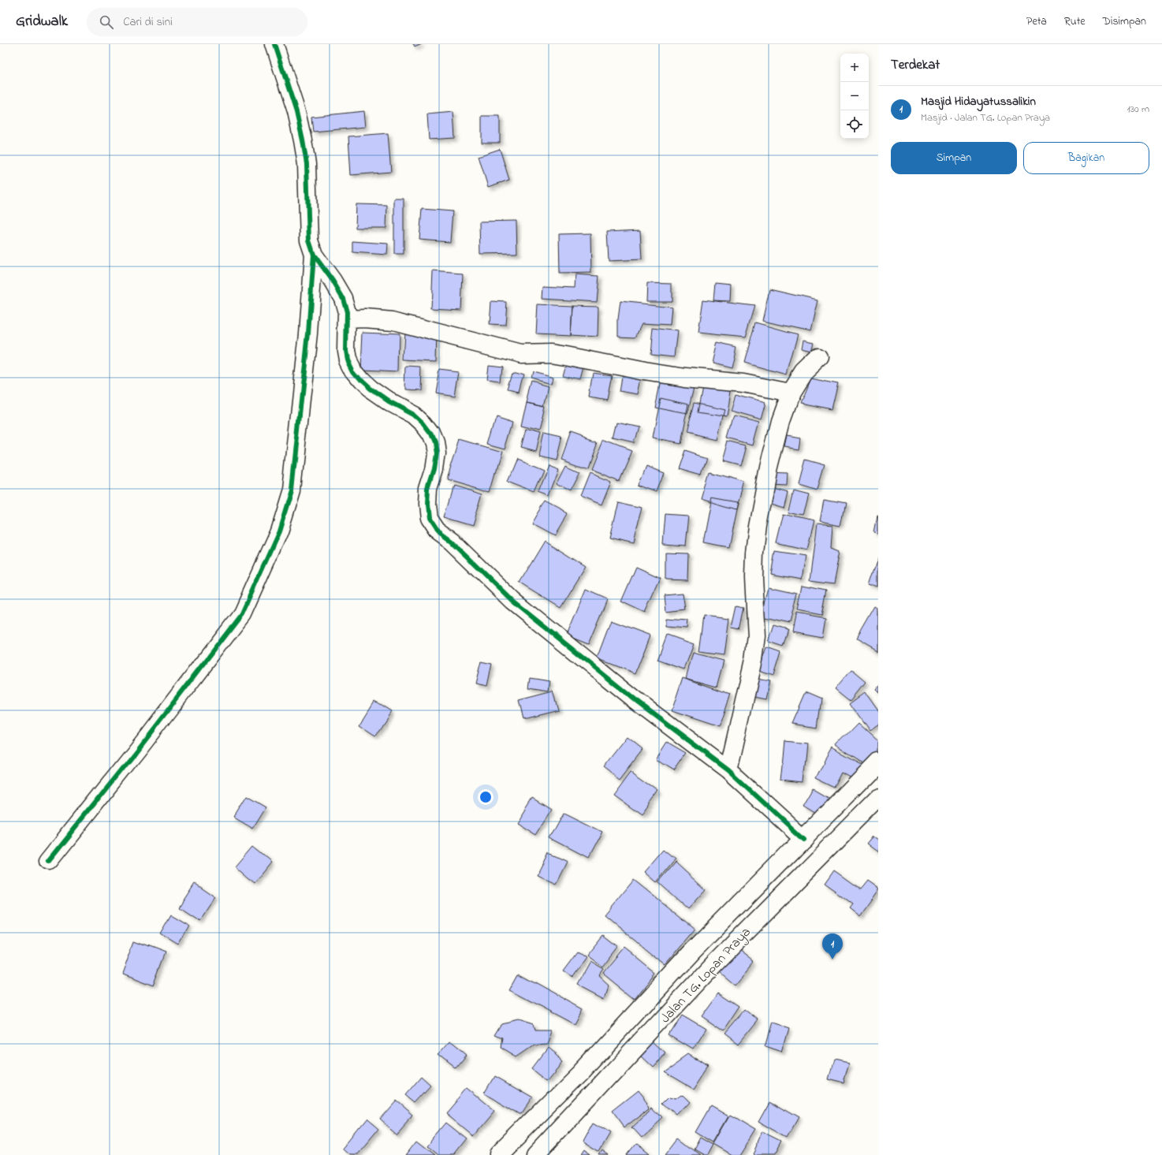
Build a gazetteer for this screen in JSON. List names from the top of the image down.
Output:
{
  "streets": {
    "main road": ["Jalan TG. Lopan Praya"]
  },
  "page": {
    "header": "Gridwalk",
    "search": "Cari di sini",
    "nav": ["Peta", "Rute", "Disimpan"],
    "heading": "Terdekat",
    "map_buttons": ["+", "−"],
    "list": [
      {
        "mark": "1",
        "name": "Masjid Hidayatussalikin",
        "note": "Masjid · Jalan TG. Lopan Praya",
        "value": "130 m"
      }
    ],
    "buttons": ["Simpan", "Bagikan"],
    "pins": "1"
  }
}
